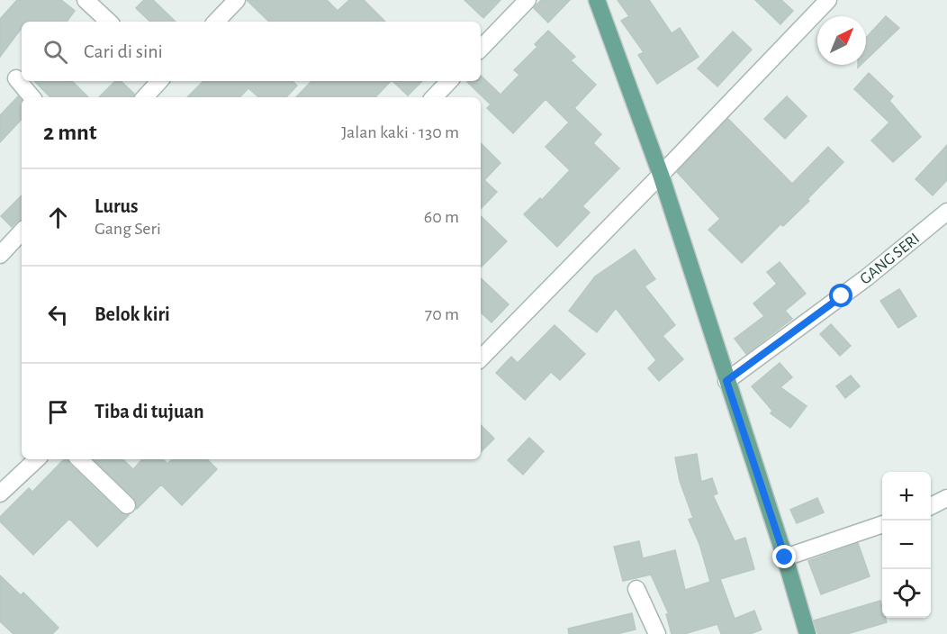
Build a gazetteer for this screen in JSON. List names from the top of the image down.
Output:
{
  "streets": {
    "street": ["GANG SERI"]
  },
  "north": "top right",
  "page": {
    "search": "Cari di sini",
    "heading": ["2 mnt", "Jalan kaki · 130 m"],
    "list": [
      ["Lurus", "Gang Seri", "60 m"],
      ["Belok kiri", "70 m"],
      "Tiba di tujuan"
    ],
    "map_buttons": ["+", "−"]
  }
}
